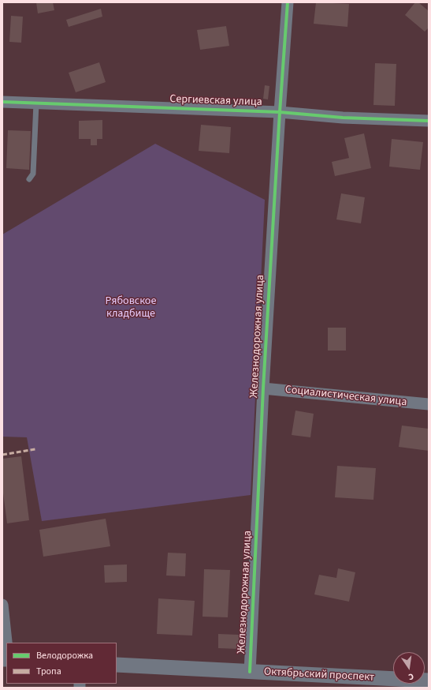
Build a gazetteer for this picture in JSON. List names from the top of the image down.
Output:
{
  "streets": {
    "street": [
      "Сергиевская улица",
      "Железнодорожная улица",
      "Социалистическая улица",
      "Октябрьский проспект"
    ]
  },
  "crossings": [
    ["Сергиевская улица", "Железнодорожная улица"],
    ["Железнодорожная улица", "Социалистическая улица"],
    ["Железнодорожная улица", "Октябрьский проспект"]
  ],
  "parks": ["Рябовское кладбище"],
  "legend": ["Велодорожка", "Тропа"],
  "north": "bottom"
}
